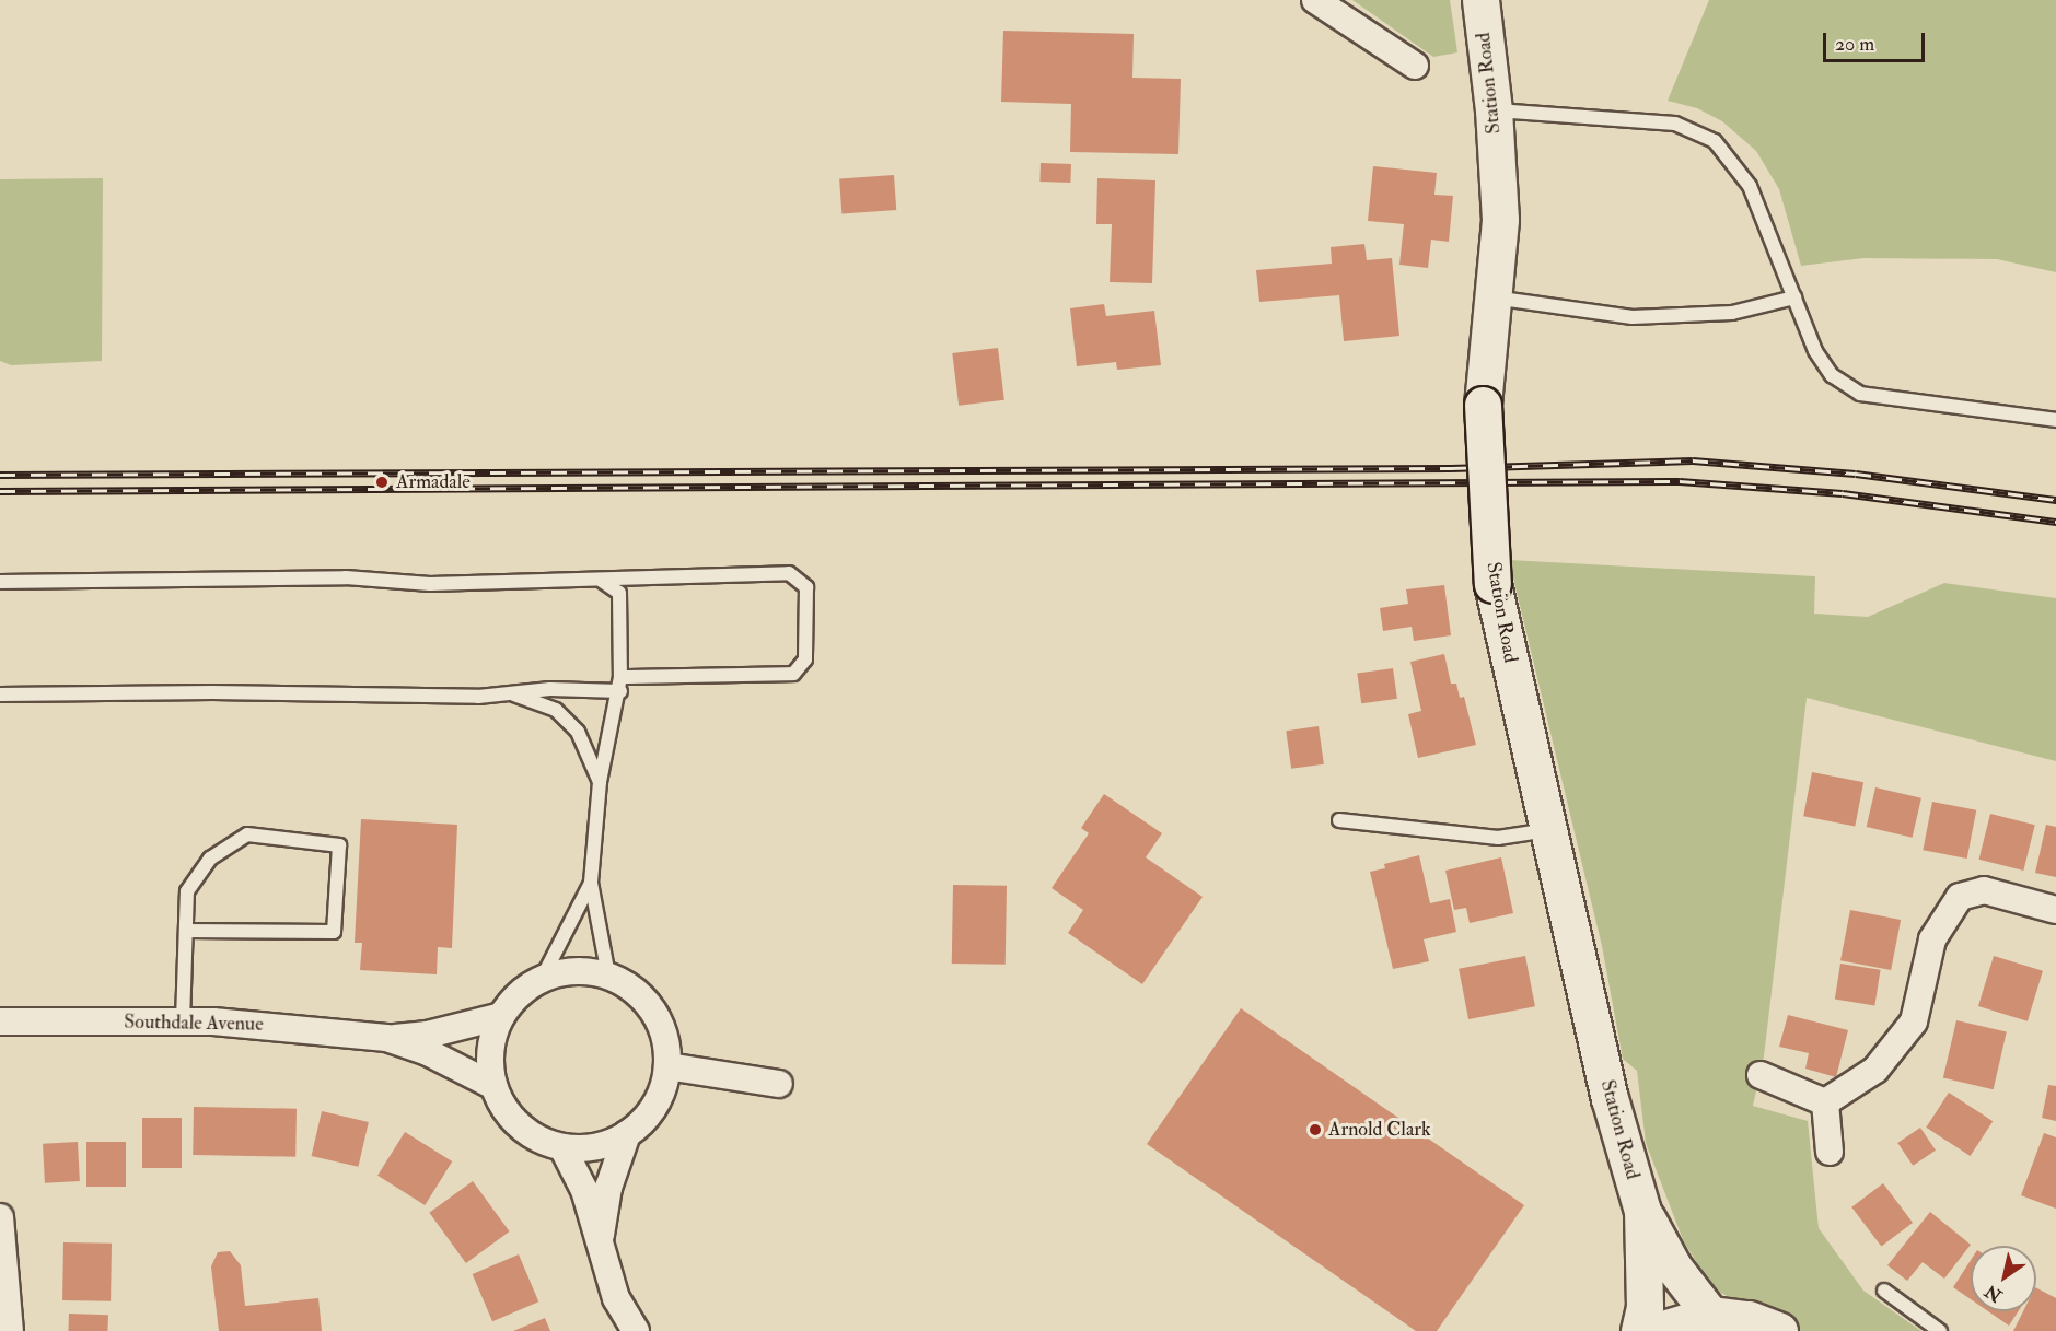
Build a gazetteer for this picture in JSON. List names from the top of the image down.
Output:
{
  "streets": {
    "main road": ["Station Road"],
    "street": ["Southdale Avenue"]
  },
  "places": ["Armadale", "Arnold Clark"],
  "scale_bar": "20 m",
  "north": "bottom left"
}
